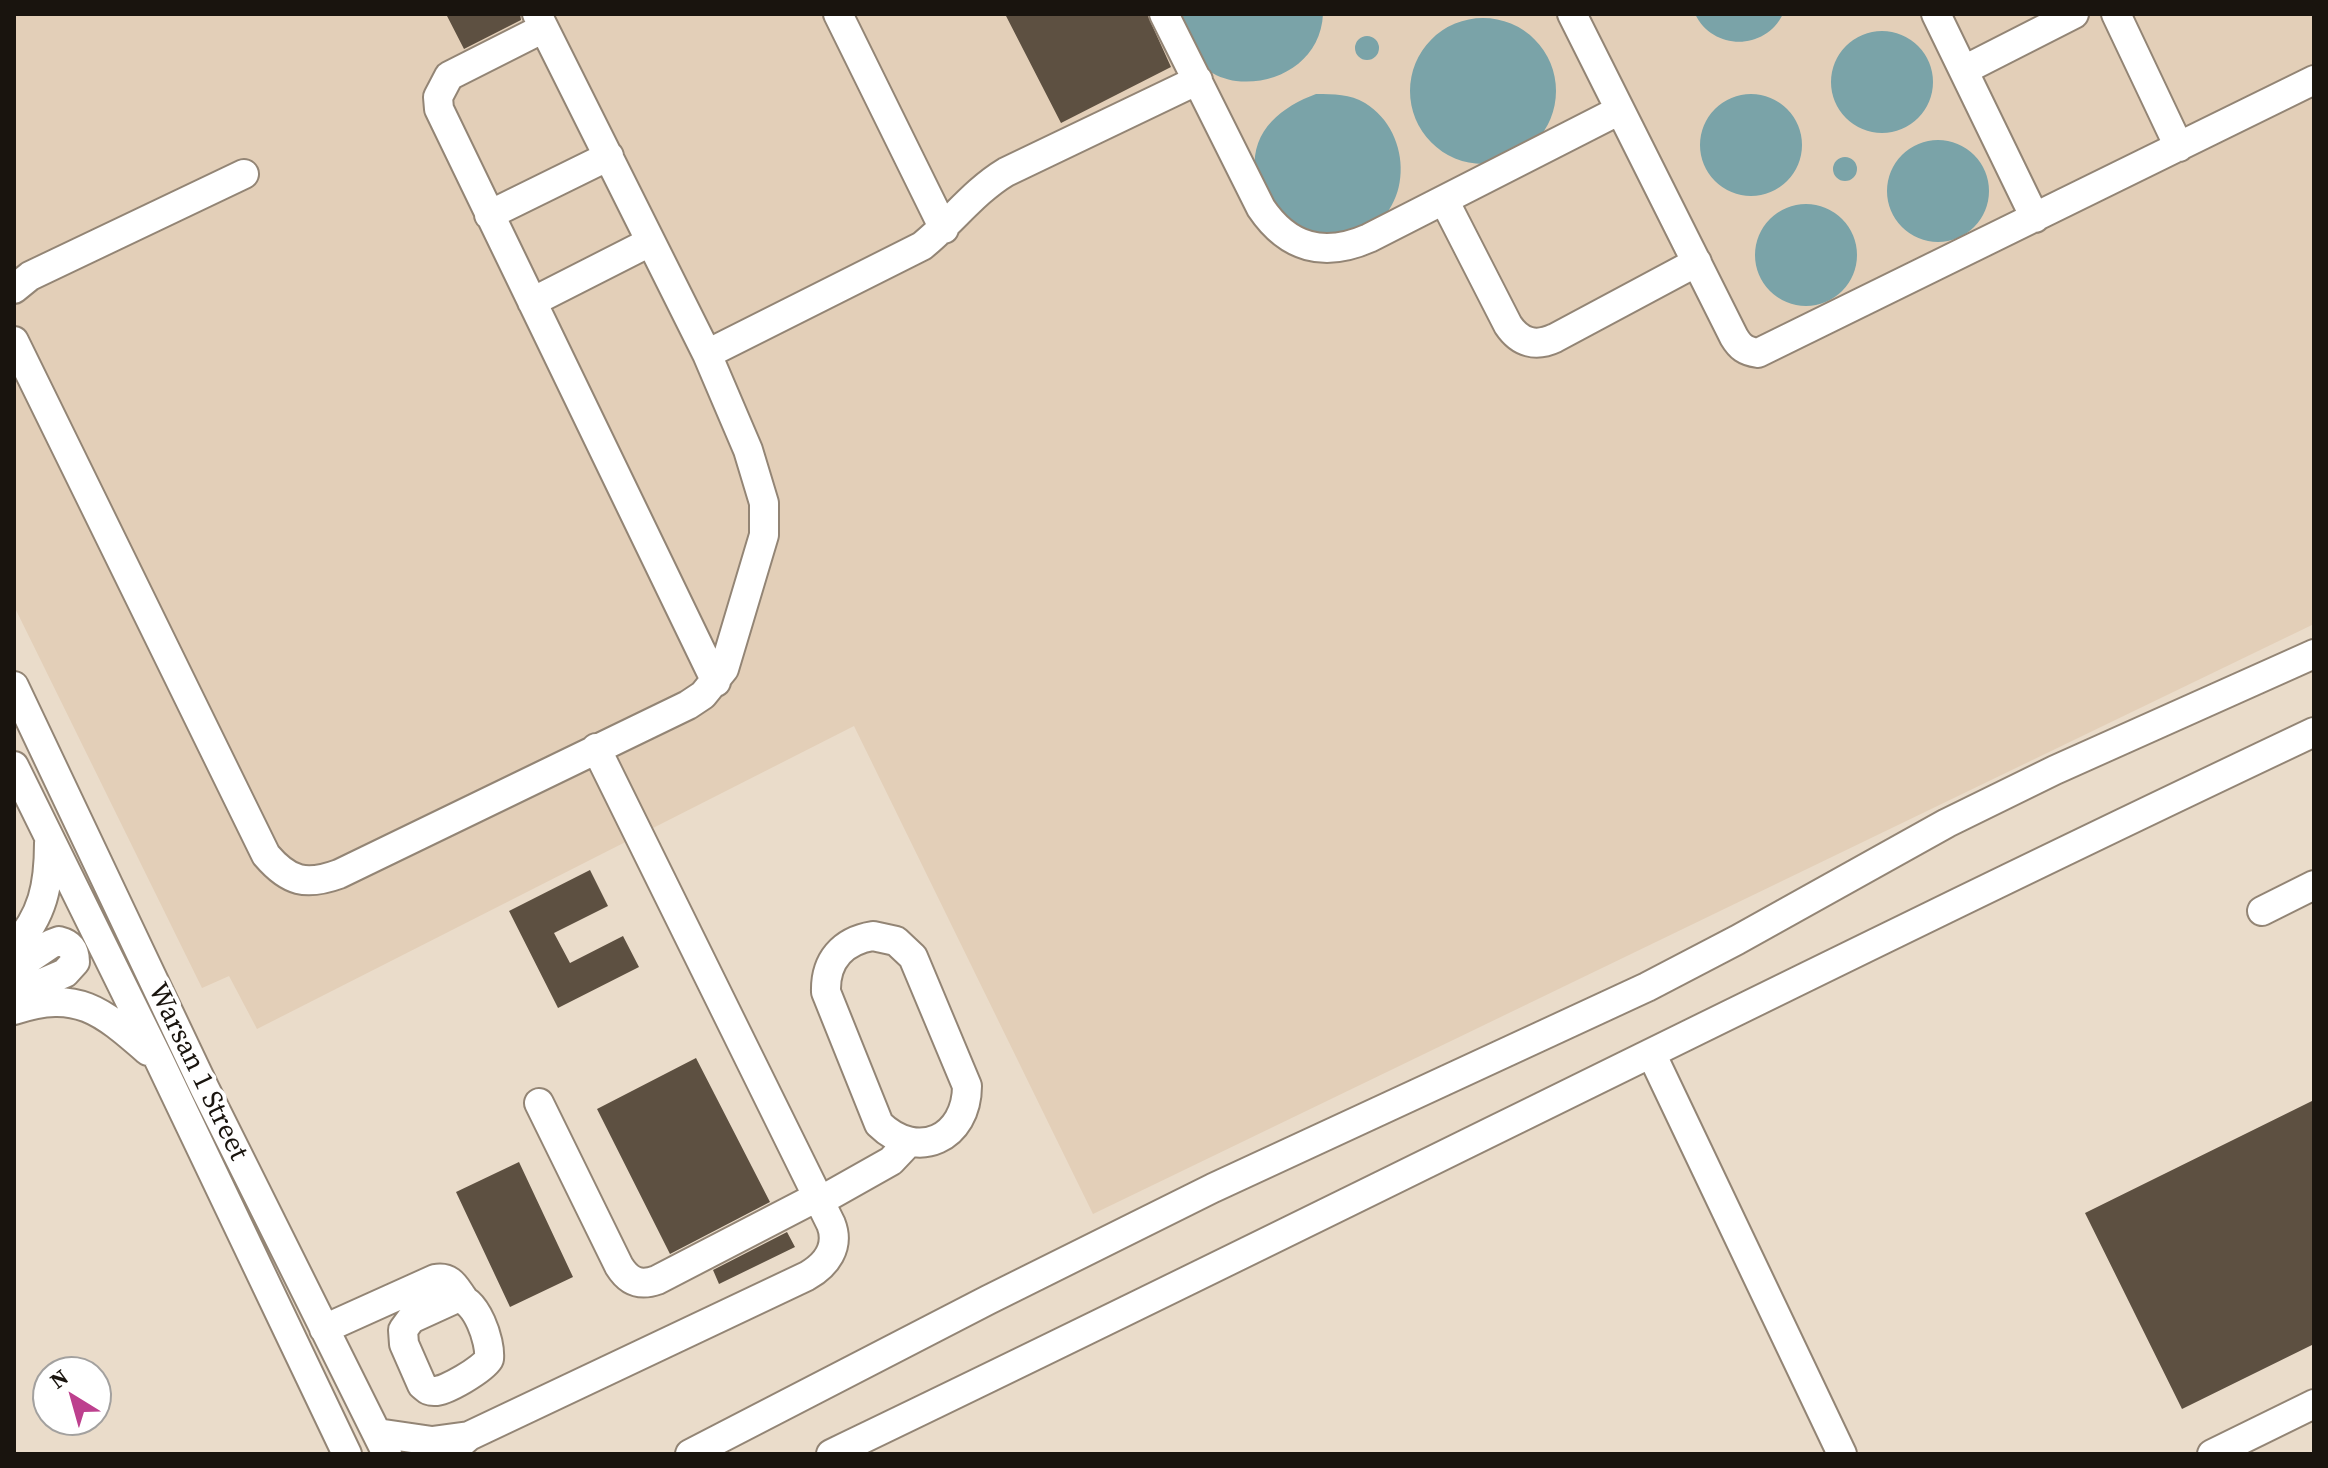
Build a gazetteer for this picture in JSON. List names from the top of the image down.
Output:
{
  "streets": {
    "street": ["Warsan 1 Street"]
  },
  "north": "top left"
}
